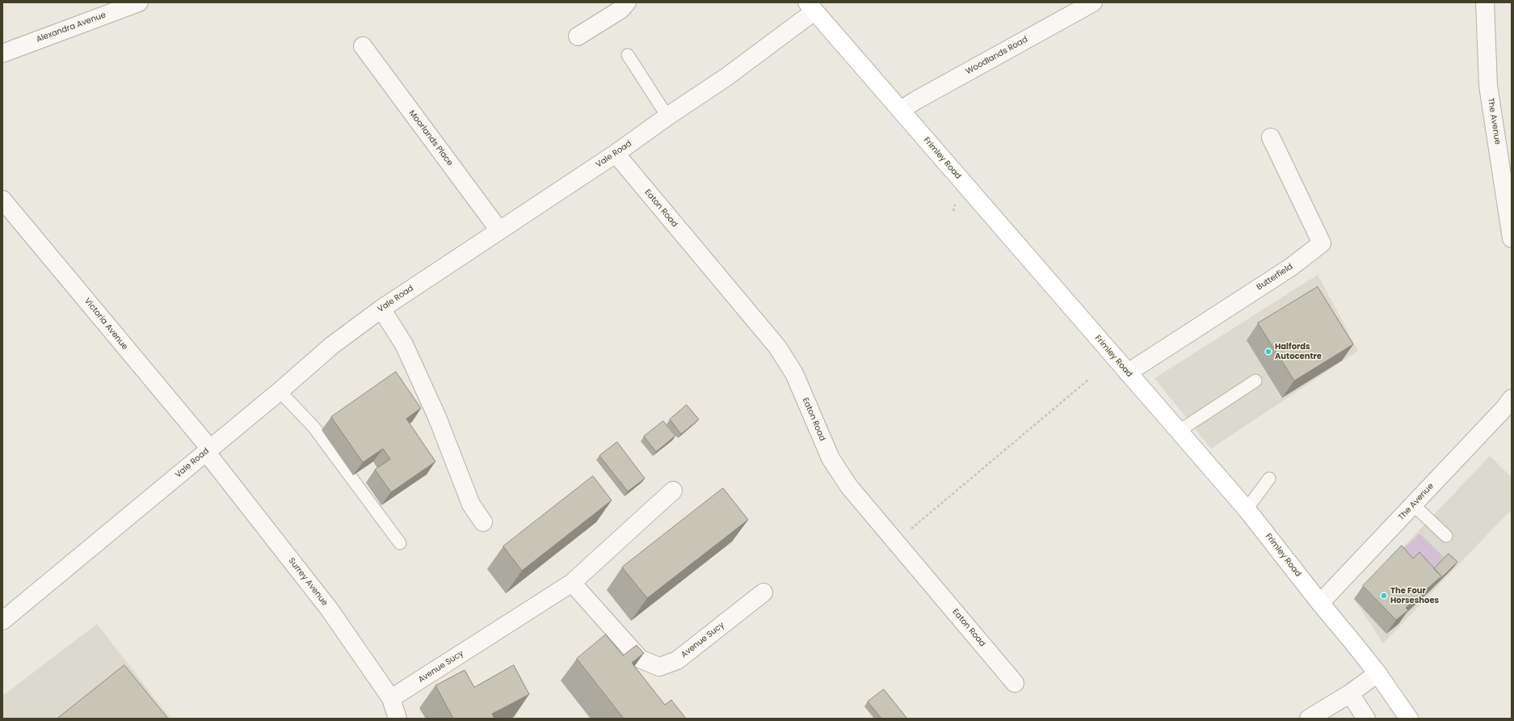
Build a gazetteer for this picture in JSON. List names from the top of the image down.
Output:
{
  "streets": {
    "main road": ["Frimley Road"],
    "street": [
      "Alexandra Avenue",
      "Woodlands Road",
      "The Avenue",
      "Moorlands Place",
      "Vale Road",
      "Eaton Road",
      "Butterfield",
      "Victoria Avenue",
      "Surrey Avenue",
      "Avenue Sucy"
    ]
  },
  "crossings": [
    ["Woodlands Road", "Frimley Road"],
    ["The Avenue", "Frimley Road"],
    ["Moorlands Place", "Vale Road"],
    ["Vale Road", "Frimley Road"],
    ["Vale Road", "Eaton Road"],
    ["Vale Road", "Victoria Avenue"],
    ["Vale Road", "Surrey Avenue"],
    ["Frimley Road", "Butterfield"],
    ["Victoria Avenue", "Surrey Avenue"],
    ["Surrey Avenue", "Avenue Sucy"]
  ],
  "places": ["Halfords Autocentre", "The Four Horseshoes"]
}
